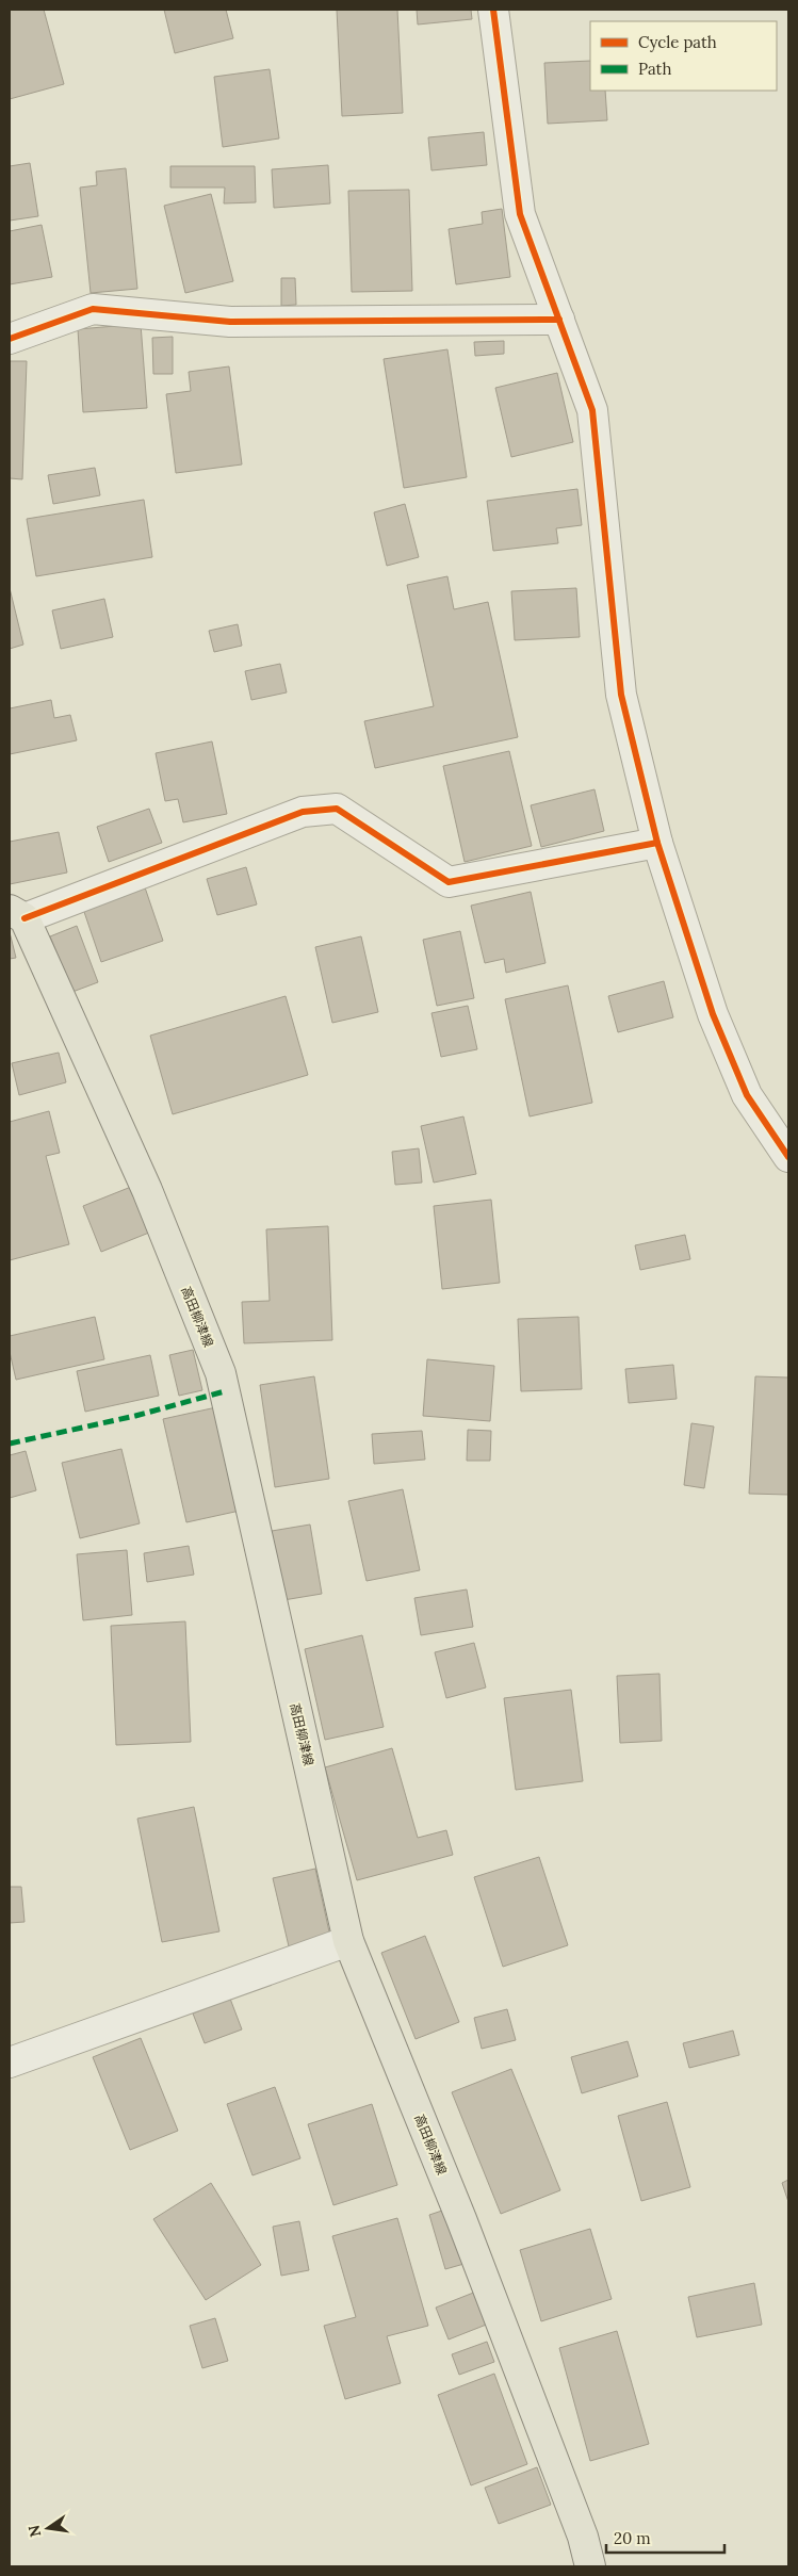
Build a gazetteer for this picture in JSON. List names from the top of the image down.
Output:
{
  "streets": {
    "main road": ["高田柳津線"]
  },
  "legend": ["Cycle path", "Path"],
  "scale_bar": "20 m",
  "north": "left"
}
